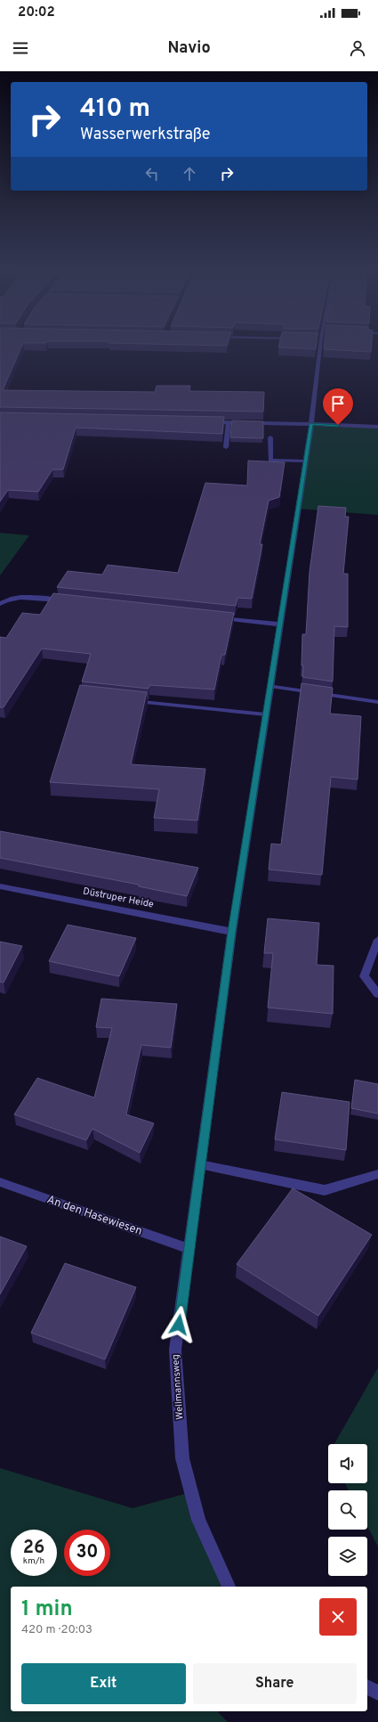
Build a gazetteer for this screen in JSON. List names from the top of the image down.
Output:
{
  "streets": {
    "street": ["Düstruper Heide", "An den Hasewiesen", "Wellmannsweg"]
  },
  "crossings": [
    ["Düstruper Heide", "Wellmannsweg"],
    ["An den Hasewiesen", "Wellmannsweg"]
  ],
  "page": {
    "status": "20:02",
    "header": "Navio",
    "turn": ["410 m", "Wasserwerkstraße"],
    "speed": "26 km/h",
    "limit": "30",
    "heading": ["1 min", "420 m · 20:03"],
    "buttons": ["Exit", "Share"]
  }
}
